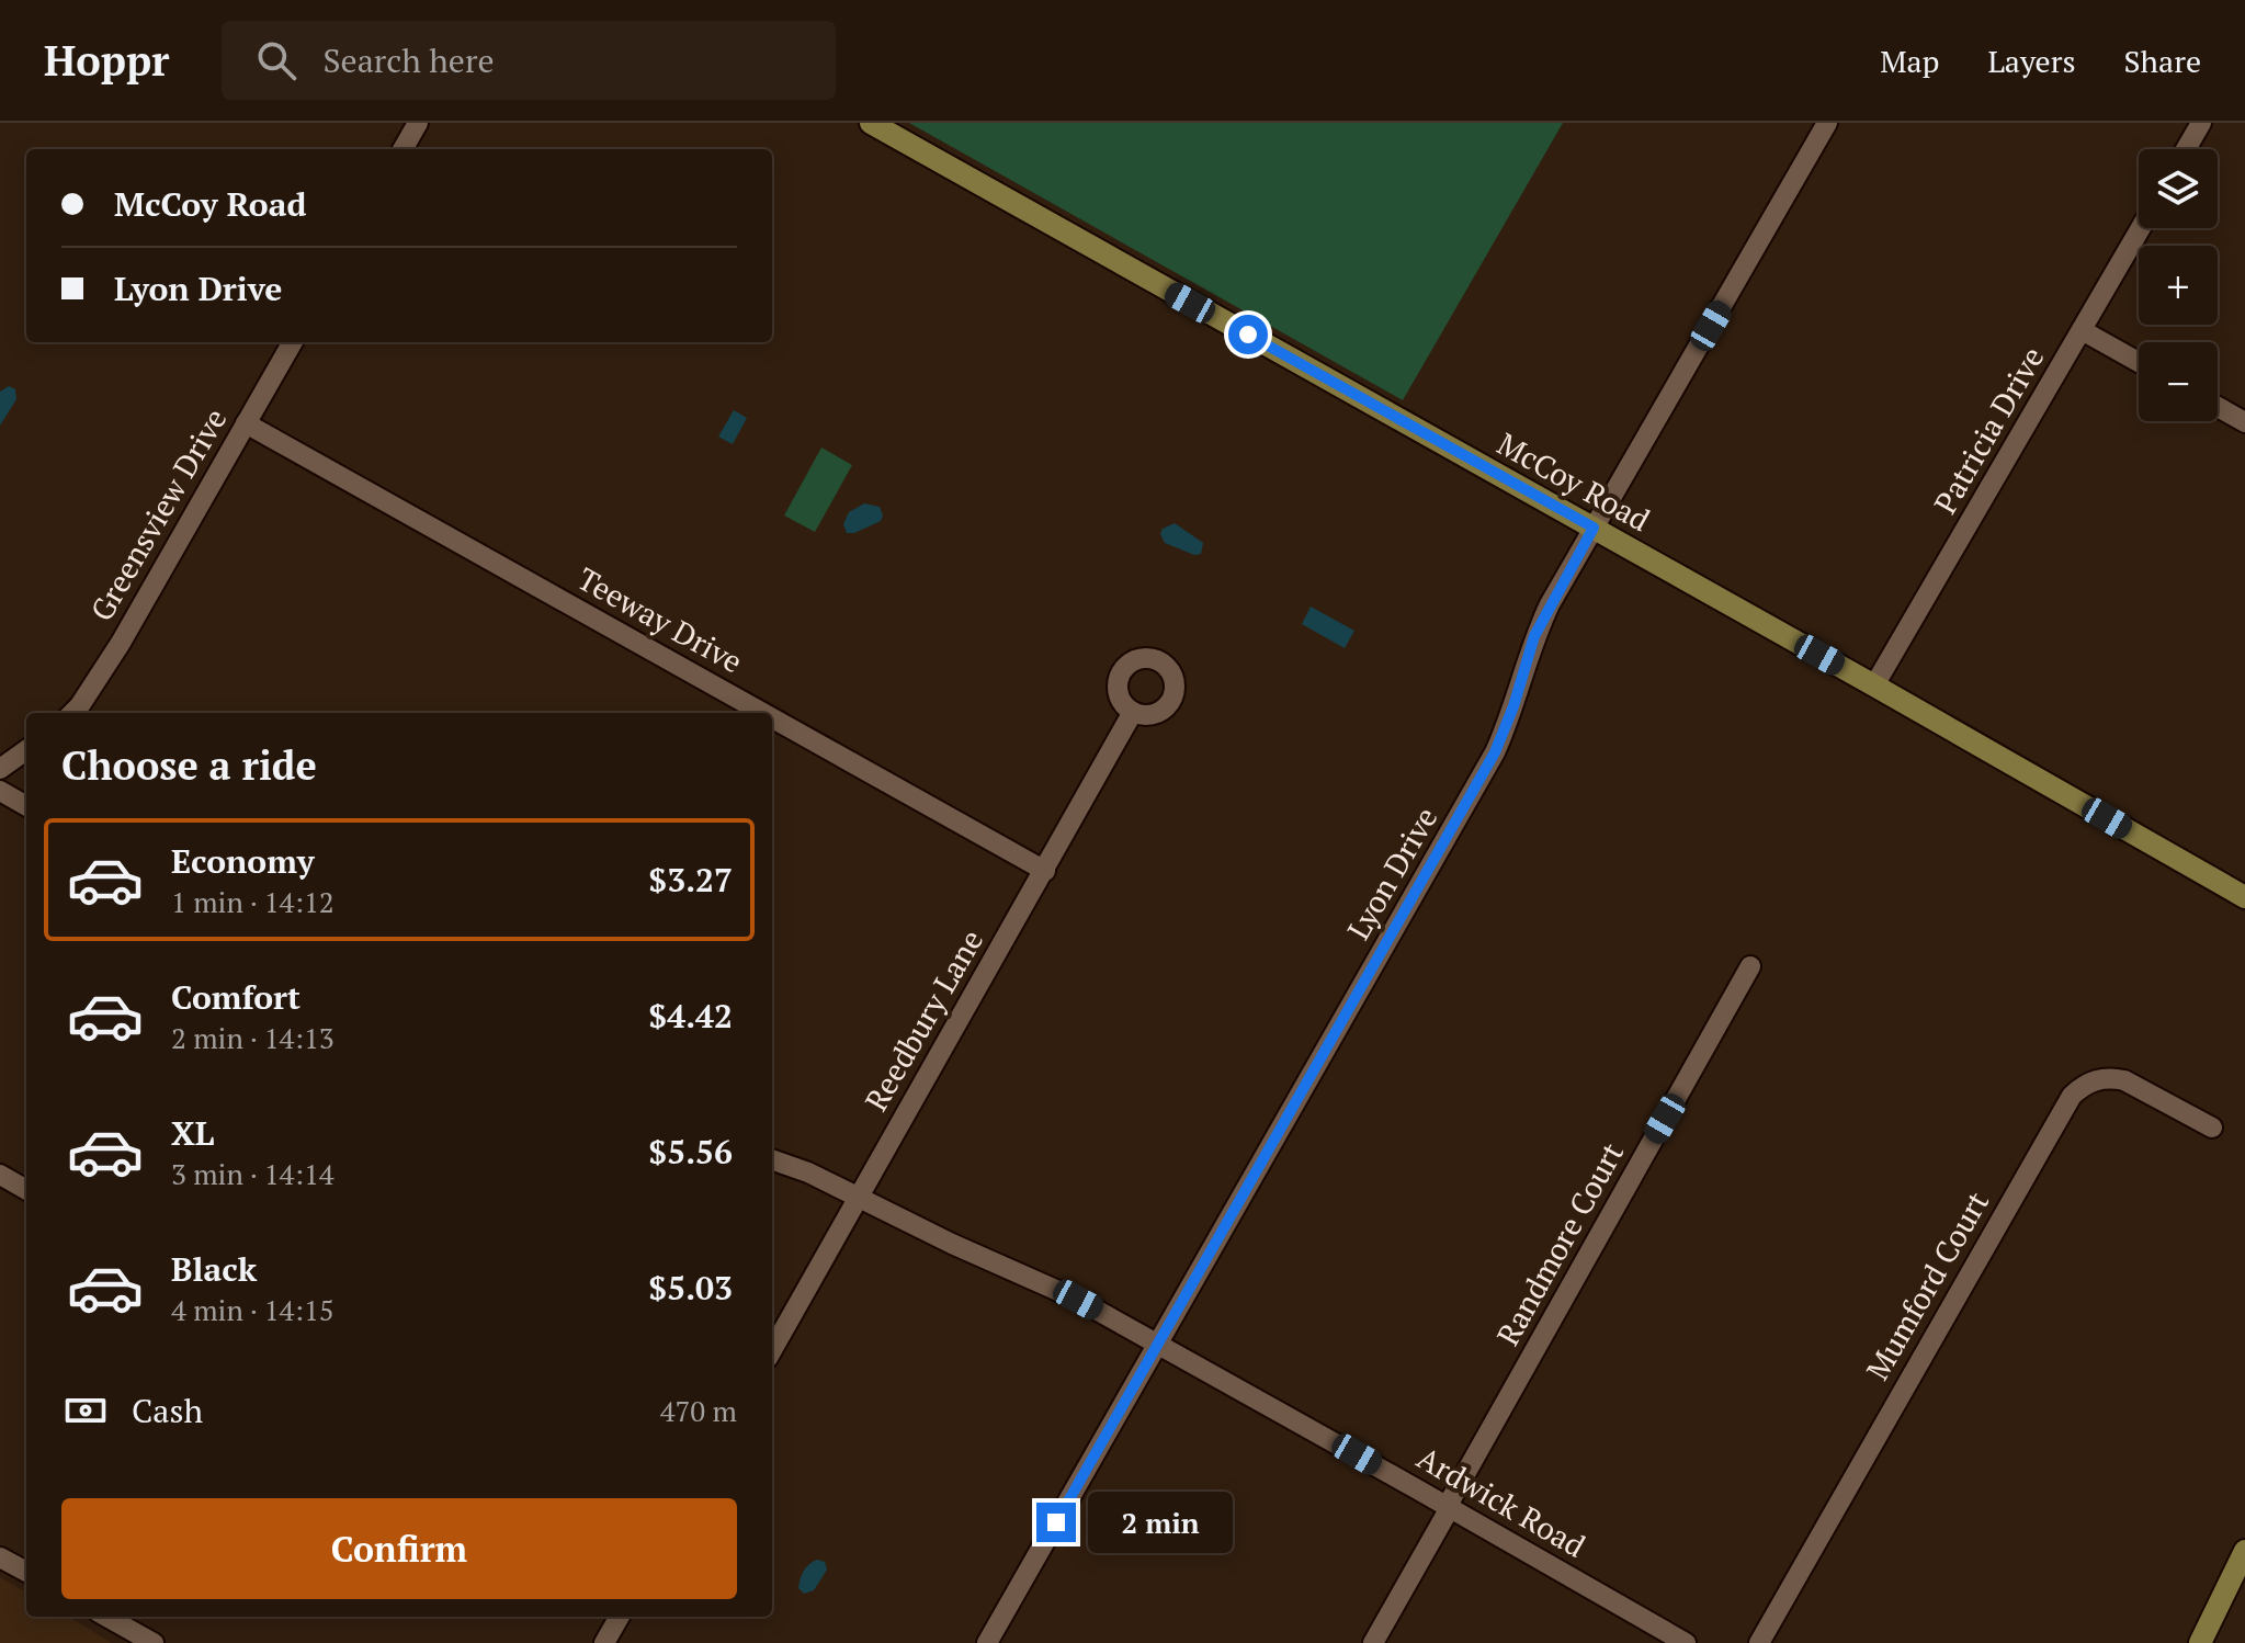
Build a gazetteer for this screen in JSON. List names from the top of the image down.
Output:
{
  "streets": {
    "main road": ["McCoy Road"],
    "street": [
      "Patricia Drive",
      "Greensview Drive",
      "Teeway Drive",
      "Lyon Drive",
      "Reedbury Lane",
      "Randmore Court",
      "Mumford Court",
      "Ardwick Road"
    ]
  },
  "crossings": [
    ["Patricia Drive", "McCoy Road"],
    ["McCoy Road", "Lyon Drive"],
    ["Greensview Drive", "Teeway Drive"],
    ["Teeway Drive", "Reedbury Lane"],
    ["Lyon Drive", "Ardwick Road"],
    ["Reedbury Lane", "Ardwick Road"],
    ["Randmore Court", "Ardwick Road"]
  ],
  "page": {
    "header": "Hoppr",
    "search": "Search here",
    "nav": ["Map", "Layers", "Share"],
    "map_buttons": ["+", "−"],
    "banner": ["McCoy Road", "Lyon Drive"],
    "heading": "Choose a ride",
    "list": [
      {
        "name": "Economy",
        "note": "1 min · 14:12",
        "value": "$3.27"
      },
      {
        "name": "Comfort",
        "note": "2 min · 14:13",
        "value": "$4.42"
      },
      {
        "name": "XL",
        "note": "3 min · 14:14",
        "value": "$5.56"
      },
      {
        "name": "Black",
        "note": "4 min · 14:15",
        "value": "$5.03"
      }
    ],
    "pay": ["Cash", "470 m"],
    "buttons": "Confirm",
    "bubble": "2 min"
  }
}
